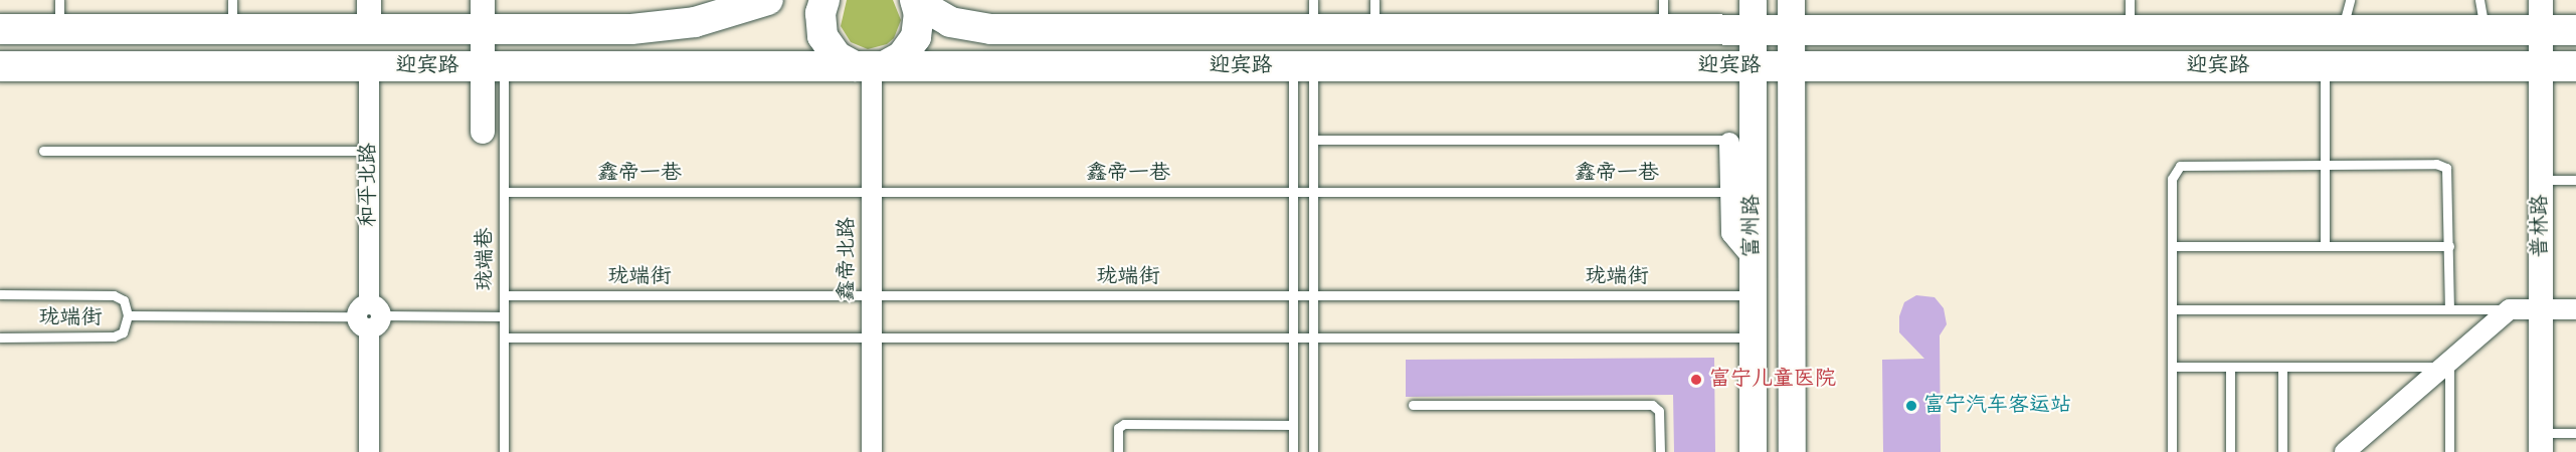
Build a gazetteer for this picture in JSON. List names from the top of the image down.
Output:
{
  "streets": {
    "main road": ["迎宾路", "富州路"],
    "street": ["和平北路", "普林路", "鑫帝北路"],
    "lane": ["鑫帝一巷", "珑端巷", "珑端街"]
  },
  "crossings": [
    ["迎宾路", "和平北路"],
    ["迎宾路", "富州路"],
    ["迎宾路", "普林路"],
    ["迎宾路", "珑端巷"],
    ["迎宾路", "鑫帝北路"],
    ["鑫帝一巷", "富州路"],
    ["鑫帝一巷", "珑端巷"],
    ["鑫帝一巷", "鑫帝北路"],
    ["和平北路", "珑端街"],
    ["富州路", "珑端街"],
    ["珑端巷", "珑端街"],
    ["鑫帝北路", "珑端街"]
  ],
  "places": ["富宁儿童医院", "富宁汽车客运站"]
}
